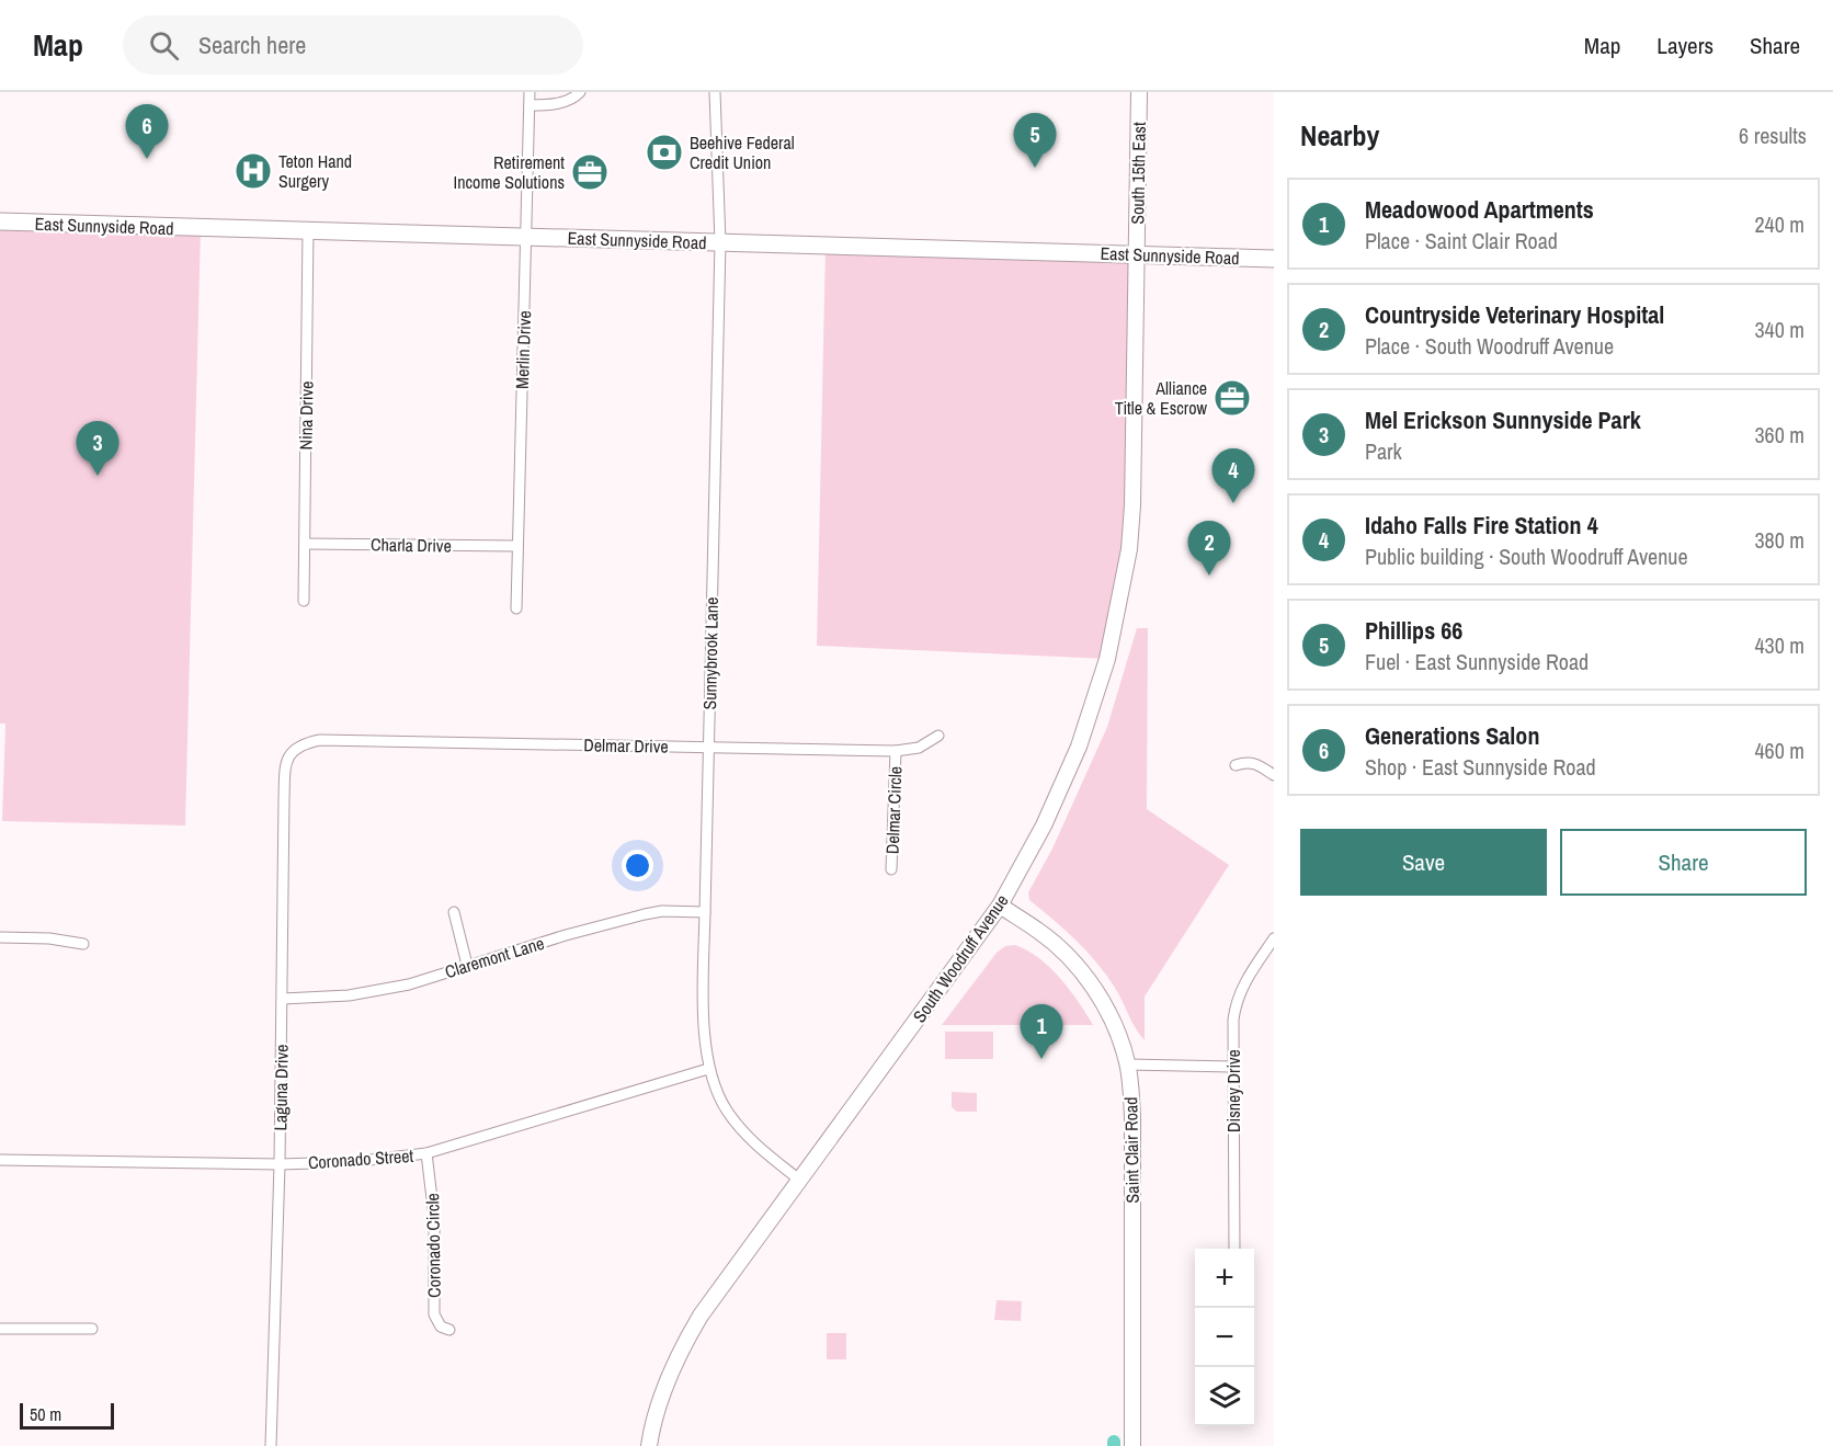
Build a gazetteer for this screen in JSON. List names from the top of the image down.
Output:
{
  "streets": {
    "main road": [
      "South 15th East",
      "East Sunnyside Road",
      "South Woodruff Avenue",
      "Saint Clair Road"
    ],
    "street": [
      "Merlin Drive",
      "Nina Drive",
      "Charla Drive",
      "Sunnybrook Lane",
      "Delmar Drive",
      "Delmar Circle",
      "Claremont Lane",
      "Laguna Drive",
      "Disney Drive",
      "Coronado Street",
      "Coronado Circle"
    ]
  },
  "crossings": [
    ["South 15th East", "East Sunnyside Road"],
    ["South 15th East", "South Woodruff Avenue"],
    ["East Sunnyside Road", "Merlin Drive"],
    ["East Sunnyside Road", "Nina Drive"],
    ["East Sunnyside Road", "Sunnybrook Lane"],
    ["East Sunnyside Road", "South Woodruff Avenue"],
    ["Merlin Drive", "Charla Drive"],
    ["Nina Drive", "Charla Drive"],
    ["Sunnybrook Lane", "Delmar Drive"],
    ["Sunnybrook Lane", "Claremont Lane"],
    ["Sunnybrook Lane", "South Woodruff Avenue"],
    ["Sunnybrook Lane", "Coronado Street"],
    ["Delmar Drive", "Delmar Circle"],
    ["Delmar Drive", "Laguna Drive"],
    ["Claremont Lane", "Laguna Drive"],
    ["South Woodruff Avenue", "Saint Clair Road"],
    ["Laguna Drive", "Coronado Street"],
    ["Coronado Street", "Coronado Circle"]
  ],
  "places": {
    "bank": ["Beehive Federal Credit Union"],
    "hospital": ["Teton Hand Surgery"],
    "office": ["Retirement Income Solutions", "Alliance Title & Escrow"]
  },
  "scale_bar": "50 m",
  "page": {
    "header": "Map",
    "search": "Search here",
    "nav": ["Map", "Layers", "Share"],
    "heading": ["Nearby", "6 results"],
    "pins": [
      "6",
      "5",
      "3",
      "4",
      "2",
      "1"
    ],
    "list": [
      {
        "mark": "1",
        "name": "Meadowood Apartments",
        "note": "Place · Saint Clair Road",
        "value": "240 m"
      },
      {
        "mark": "2",
        "name": "Countryside Veterinary Hospital",
        "note": "Place · South Woodruff Avenue",
        "value": "340 m"
      },
      {
        "mark": "3",
        "name": "Mel Erickson Sunnyside Park",
        "note": "Park",
        "value": "360 m"
      },
      {
        "mark": "4",
        "name": "Idaho Falls Fire Station 4",
        "note": "Public building · South Woodruff Avenue",
        "value": "380 m"
      },
      {
        "mark": "5",
        "name": "Phillips 66",
        "note": "Fuel · East Sunnyside Road",
        "value": "430 m"
      },
      {
        "mark": "6",
        "name": "Generations Salon",
        "note": "Shop · East Sunnyside Road",
        "value": "460 m"
      }
    ],
    "buttons": ["Save", "Share"],
    "map_buttons": ["+", "−"],
    "scale": "50 m"
  }
}
